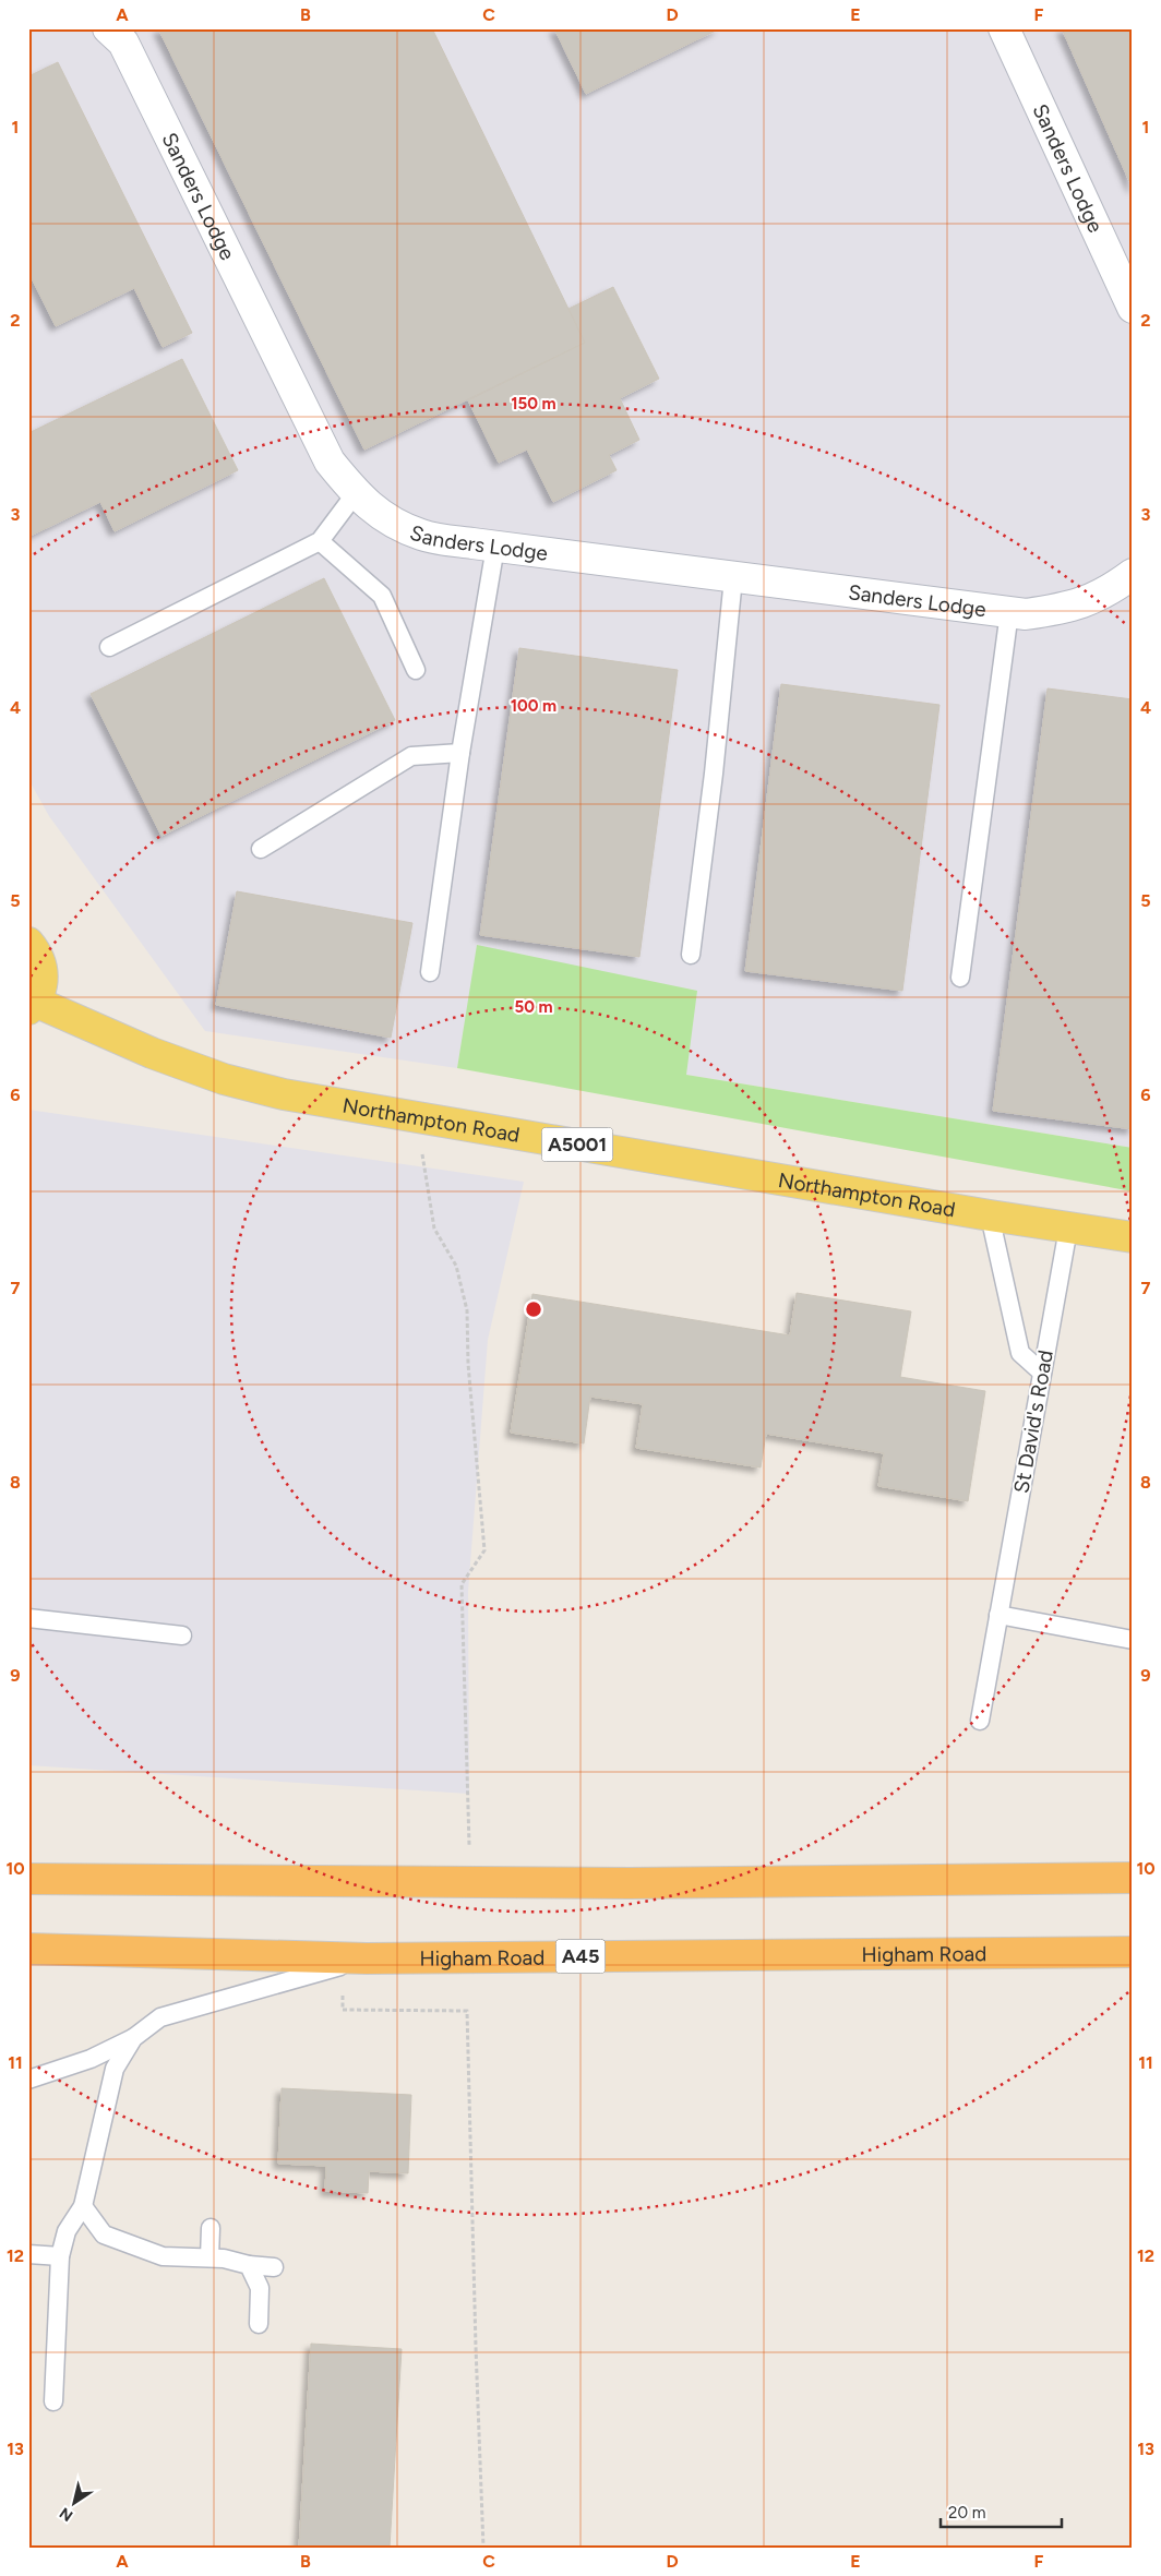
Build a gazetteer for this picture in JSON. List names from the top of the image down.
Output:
{
  "streets": {
    "highway": ["Higham Road", "A45"],
    "main road": ["Northampton Road", "A5001"],
    "street": ["Sanders Lodge"],
    "lane": ["St David's Road"]
  },
  "crossings": [
    ["Northampton Road", "A5001"],
    ["Northampton Road", "St David's Road"]
  ],
  "scale_bar": "20 m",
  "north": "bottom left",
  "grid": {
    "columns": [
      "A",
      "B",
      "C",
      "D",
      "E",
      "F"
    ],
    "rows": [
      "1",
      "2",
      "3",
      "4",
      "5",
      "6",
      "7",
      "8",
      "9",
      "10",
      "11",
      "12",
      "13"
    ]
  },
  "rings": ["150 m", "100 m", "50 m"]
}
